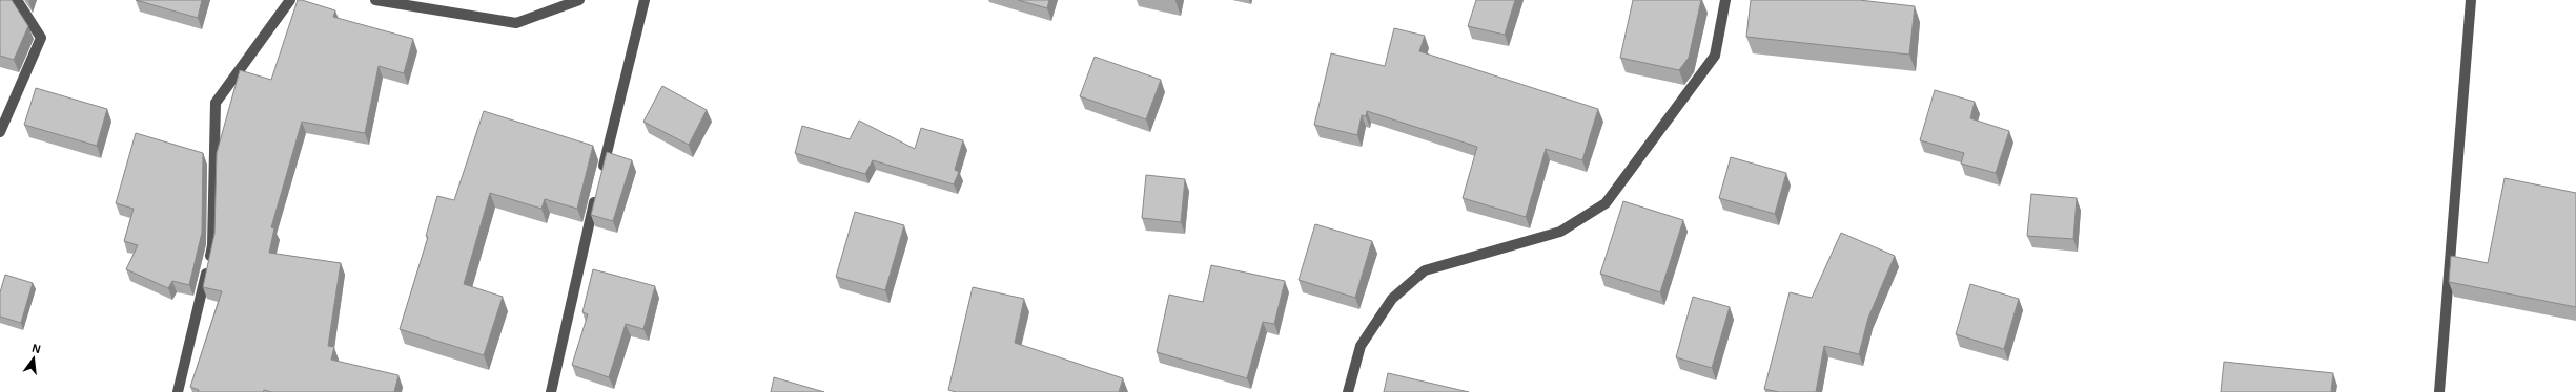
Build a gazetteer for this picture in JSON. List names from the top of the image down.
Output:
{
  "north": "top"
}
